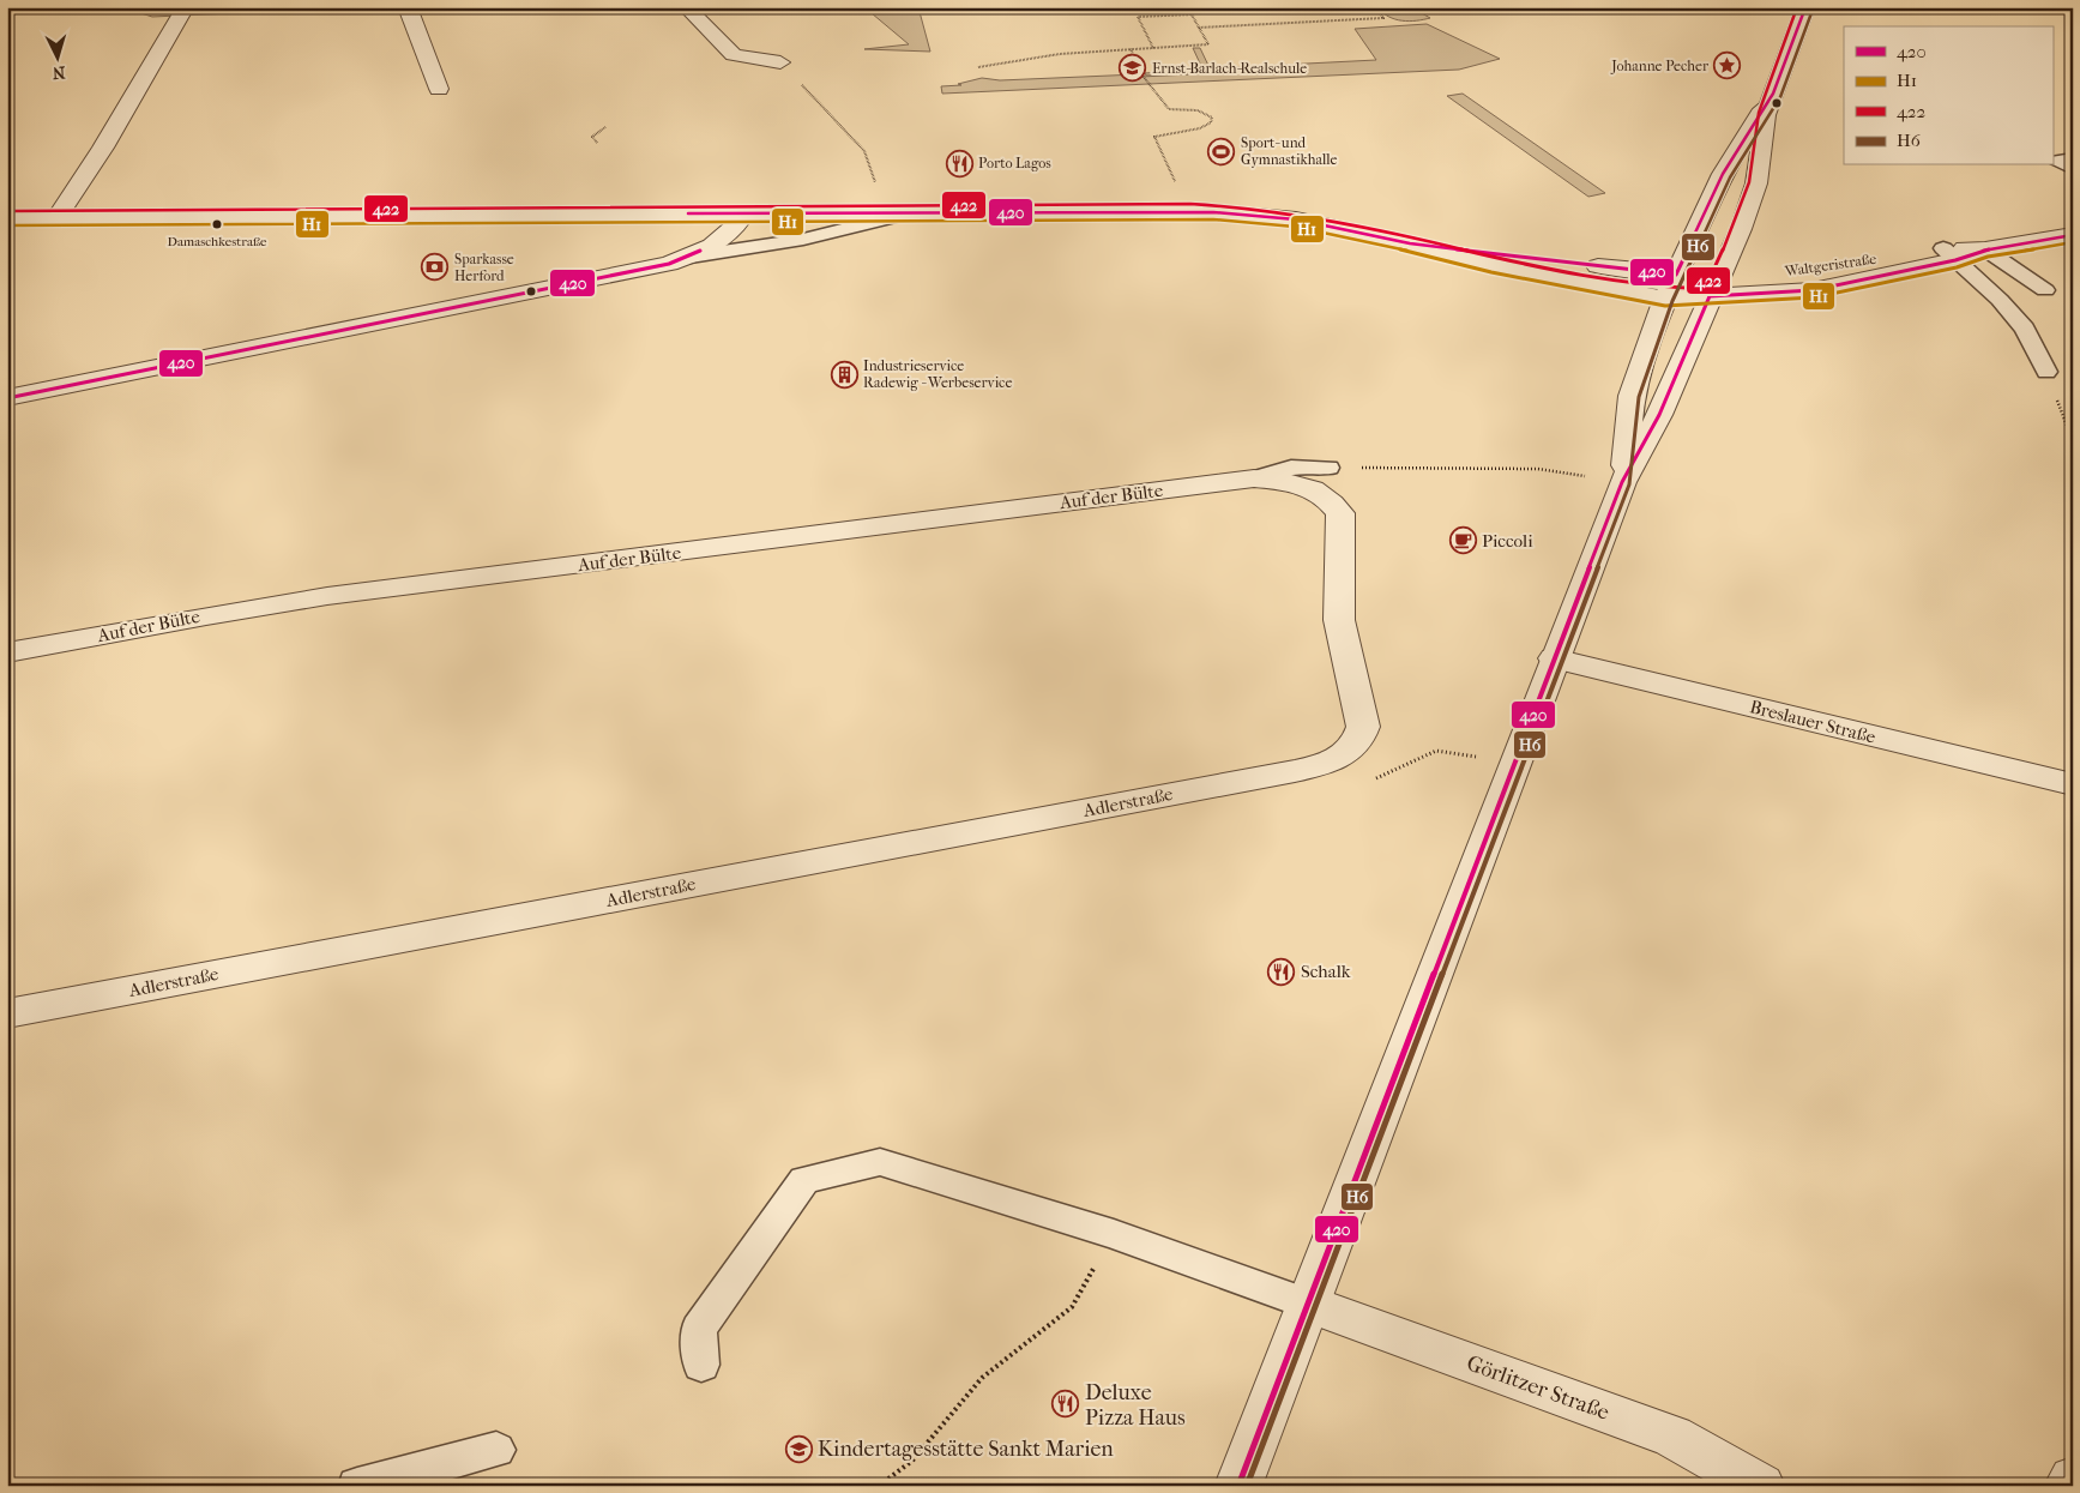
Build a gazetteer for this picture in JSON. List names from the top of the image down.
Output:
{
  "streets": {
    "street": [
      "Waltgeristraße",
      "Auf der Bülte",
      "Breslauer Straße",
      "Adlerstraße",
      "Görlitzer Straße"
    ]
  },
  "crossings": [
    ["Auf der Bülte", "Adlerstraße"]
  ],
  "places": {
    "place": ["Johanne Pecher"],
    "school or university": ["Ernst-Barlach-Realschule", "Kindertagesstätte Sankt Marien"],
    "sports": ["Sport- und Gymnastikhalle"],
    "restaurant": ["Porto Lagos", "Schalk", "Deluxe Pizza Haus"],
    "other": ["Damaschkestraße"],
    "bank": ["Sparkasse Herford"],
    "building": ["Industrieservice Radewig - Werbeservice"],
    "cafe": ["Piccoli"]
  },
  "lines": [
    "transit line 420",
    "transit line 422",
    "transit line H6",
    "transit line H1"
  ],
  "legend": [
    "420",
    "H1",
    "422",
    "H6"
  ],
  "north": "bottom"
}
